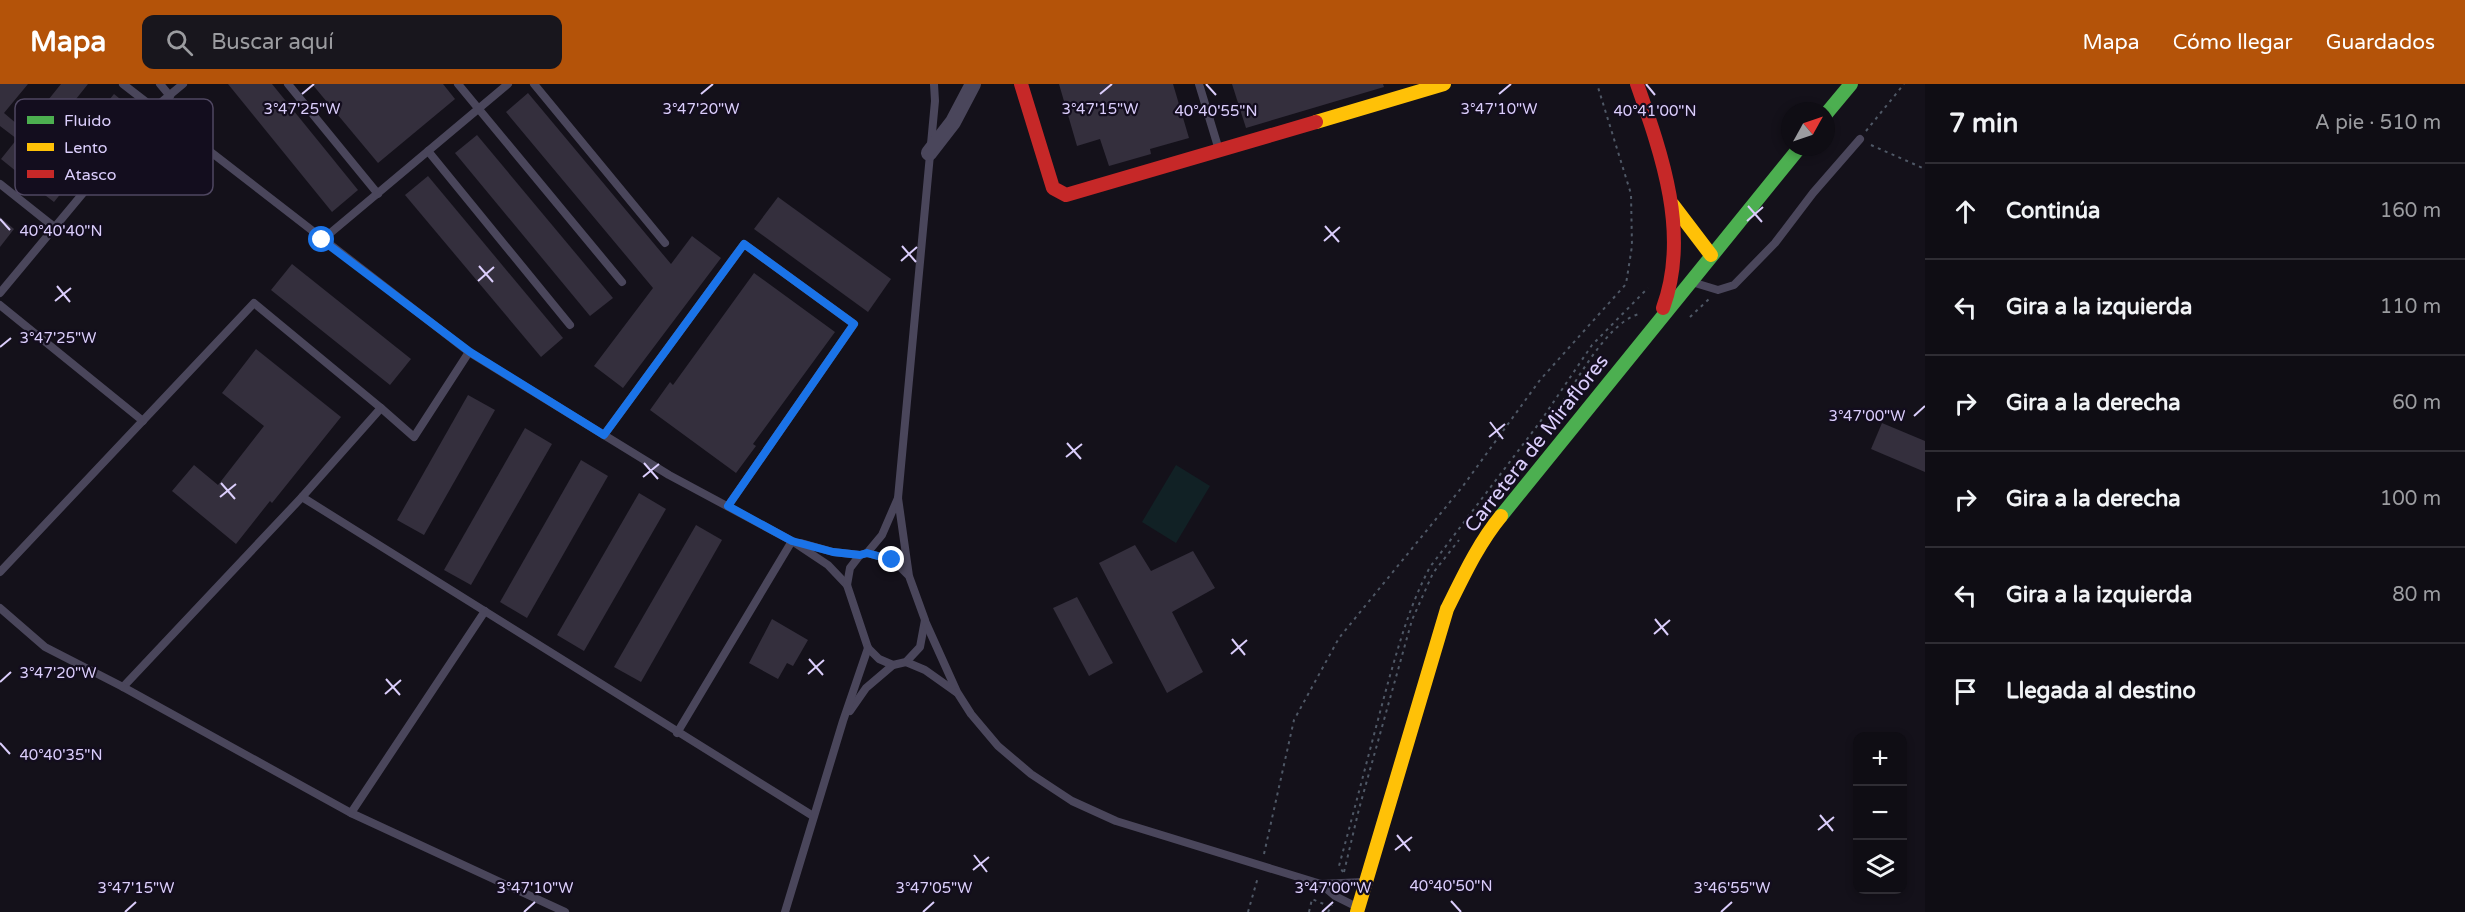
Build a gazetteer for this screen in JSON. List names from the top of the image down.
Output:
{
  "streets": {
    "main road": ["Carretera de Miraflores"]
  },
  "legend": ["Fluido", "Lento", "Atasco"],
  "north": "top right",
  "page": {
    "header": "Mapa",
    "search": "Buscar aquí",
    "nav": ["Mapa", "Cómo llegar", "Guardados"],
    "heading": ["7 min", "A pie · 510 m"],
    "list": [
      ["Continúa", "160 m"],
      ["Gira a la izquierda", "110 m"],
      ["Gira a la derecha", "60 m"],
      ["Gira a la derecha", "100 m"],
      ["Gira a la izquierda", "80 m"],
      "Llegada al destino"
    ],
    "map_buttons": ["+", "−"]
  },
  "coordinates": [
    "3°47'25\"W",
    "3°47'15\"W",
    "3°47'10\"W",
    "3°47'20\"W",
    "40°41'00\"N",
    "40°40'55\"N",
    "40°40'40\"N",
    "3°47'00\"W",
    "40°40'35\"N",
    "40°40'50\"N",
    "3°47'05\"W",
    "3°46'55\"W"
  ]
}
